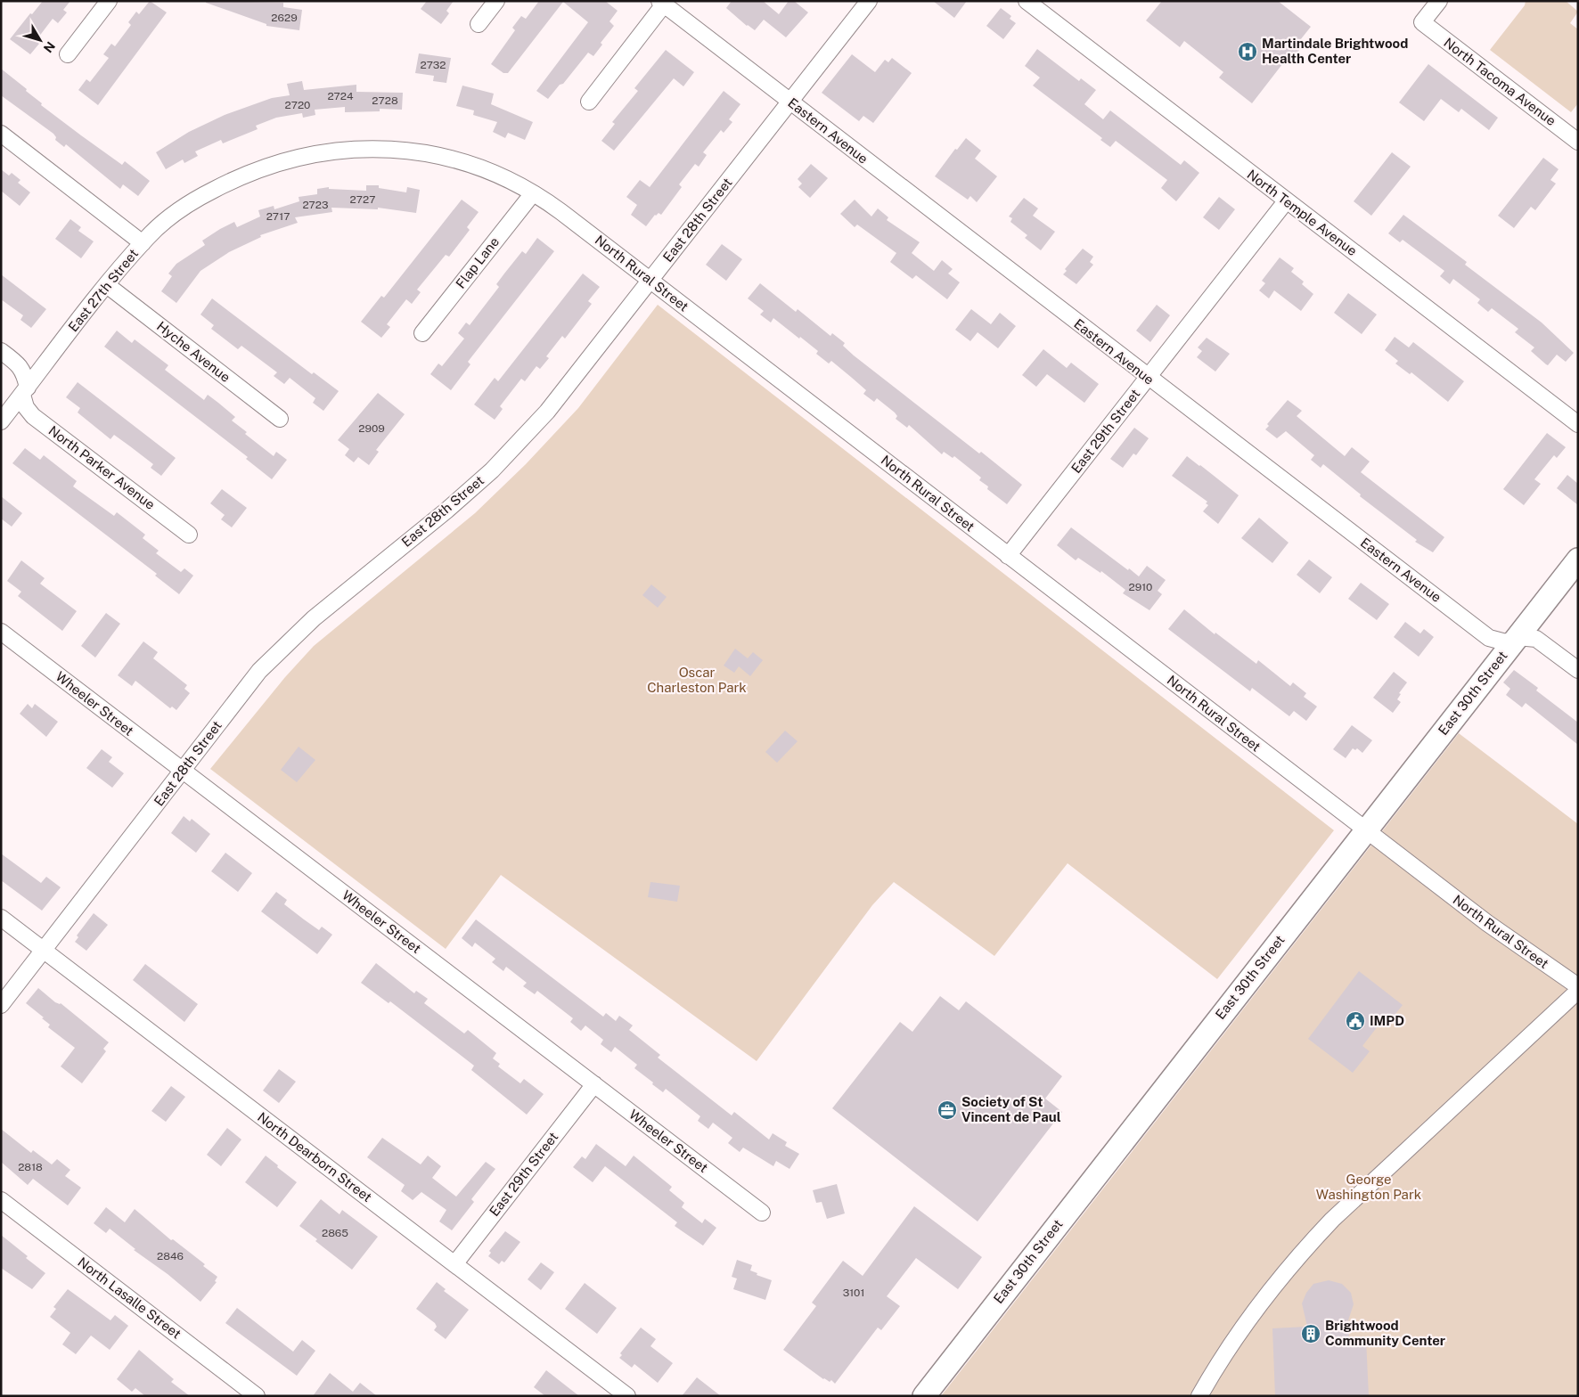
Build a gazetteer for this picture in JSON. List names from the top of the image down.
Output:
{
  "streets": {
    "main road": ["East 30th Street"],
    "street": [
      "North Tacoma Avenue",
      "Eastern Avenue",
      "North Temple Avenue",
      "East 28th Street",
      "Flap Lane",
      "North Rural Street",
      "East 27th Street",
      "Hyche Avenue",
      "East 29th Street",
      "North Parker Avenue",
      "Wheeler Street",
      "North Dearborn Street",
      "North Lasalle Street"
    ]
  },
  "crossings": [
    ["Eastern Avenue", "East 28th Street"],
    ["Eastern Avenue", "East 29th Street"],
    ["Eastern Avenue", "East 30th Street"],
    ["North Temple Avenue", "East 29th Street"],
    ["East 28th Street", "North Rural Street"],
    ["East 28th Street", "Wheeler Street"],
    ["East 28th Street", "North Dearborn Street"],
    ["Flap Lane", "North Rural Street"],
    ["North Rural Street", "East 27th Street"],
    ["North Rural Street", "East 29th Street"],
    ["North Rural Street", "East 30th Street"],
    ["East 27th Street", "Hyche Avenue"],
    ["East 27th Street", "North Parker Avenue"],
    ["East 29th Street", "Wheeler Street"],
    ["East 29th Street", "North Dearborn Street"]
  ],
  "parks": ["Oscar Charleston Park", "George Washington Park"],
  "places": {
    "hospital": ["Martindale Brightwood Health Center"],
    "public building": ["IMPD"],
    "office": ["Society of St Vincent de Paul"],
    "building": ["Brightwood Community Center"]
  },
  "house_numbers": [
    "2629",
    "2732",
    "2724",
    "2728",
    "2720",
    "2727",
    "2723",
    "2717",
    "2909",
    "2910",
    "2818",
    "2865",
    "2846",
    "3101"
  ],
  "north": "bottom right"
}
